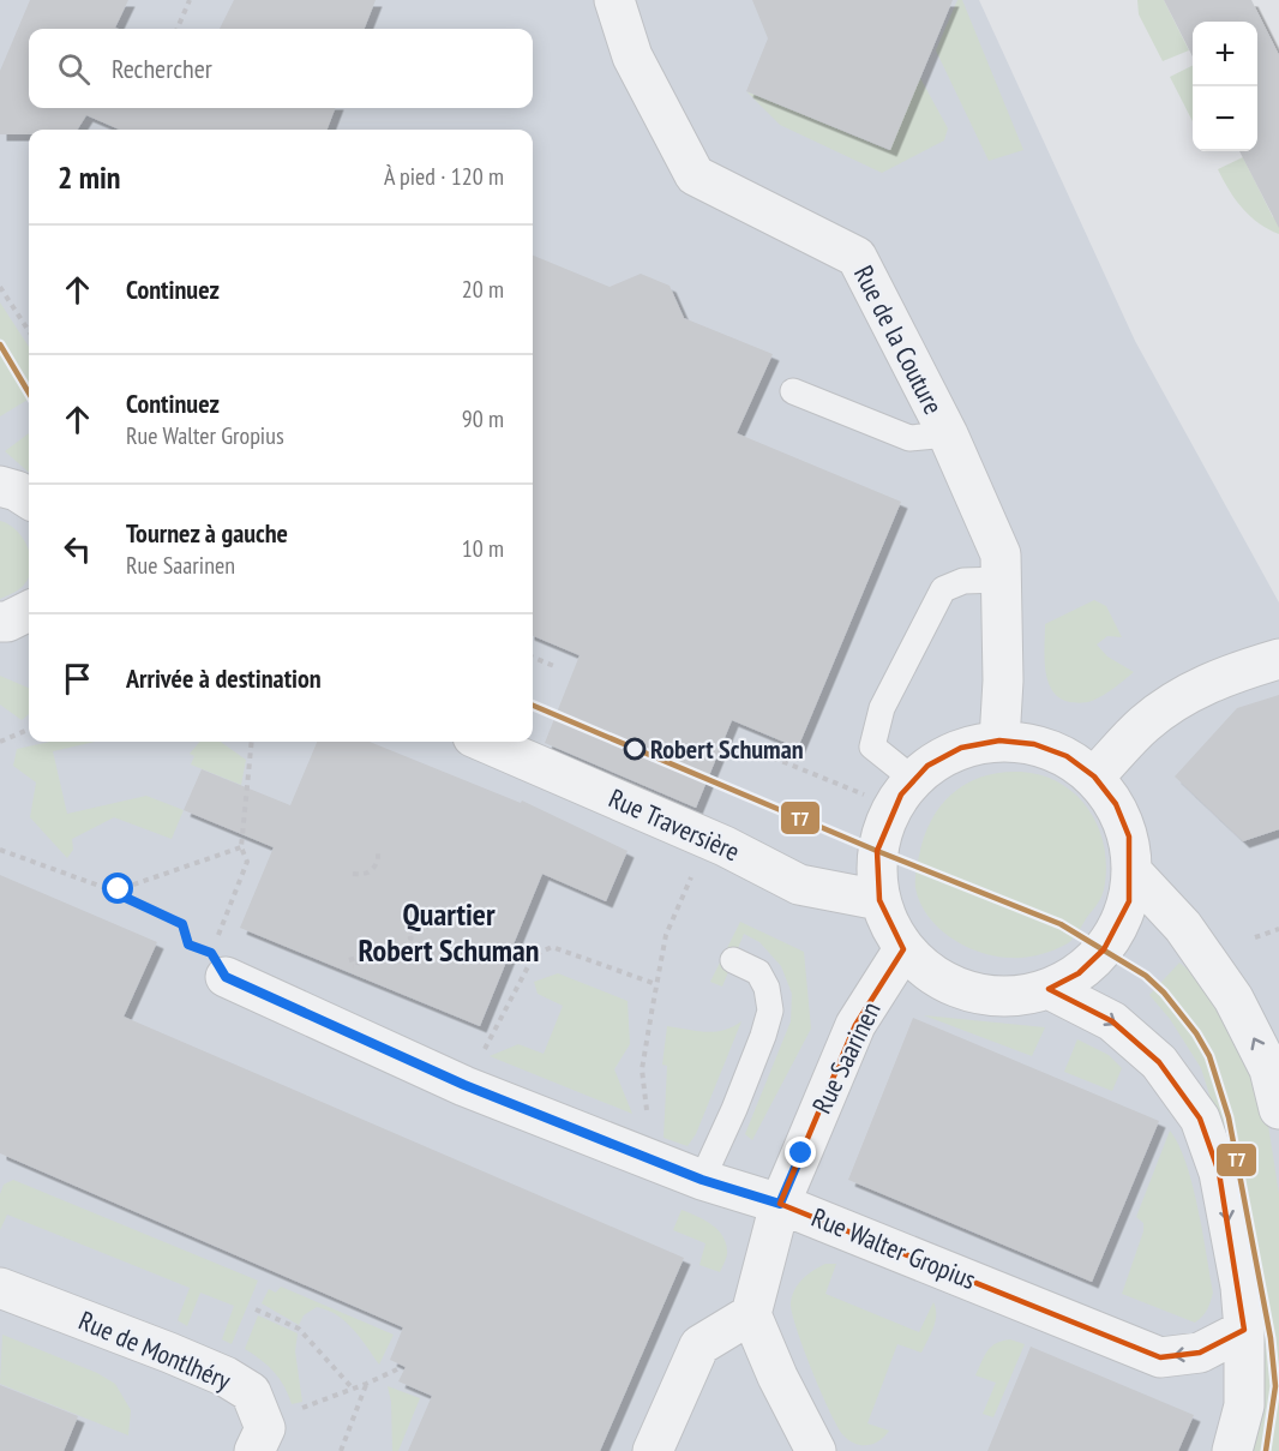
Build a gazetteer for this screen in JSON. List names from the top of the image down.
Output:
{
  "streets": {
    "street": [
      "Rue de la Couture",
      "Rue Traversière",
      "Rue Saarinen",
      "Rue Walter Gropius",
      "Rue de Montlhéry"
    ]
  },
  "crossings": [
    ["Rue de la Couture", "Rue Traversière"],
    ["Rue de la Couture", "Rue Saarinen"],
    ["Rue Traversière", "Rue Saarinen"],
    ["Rue Saarinen", "Rue Walter Gropius"]
  ],
  "districts": ["Quartier Robert Schuman"],
  "places": ["Robert Schuman"],
  "lines": ["transit line T7"],
  "page": {
    "map_buttons": ["+", "−"],
    "search": "Rechercher",
    "heading": ["2 min", "À pied · 120 m"],
    "list": [
      ["Continuez", "20 m"],
      ["Continuez", "Rue Walter Gropius", "90 m"],
      ["Tournez à gauche", "Rue Saarinen", "10 m"],
      "Arrivée à destination"
    ]
  }
}
